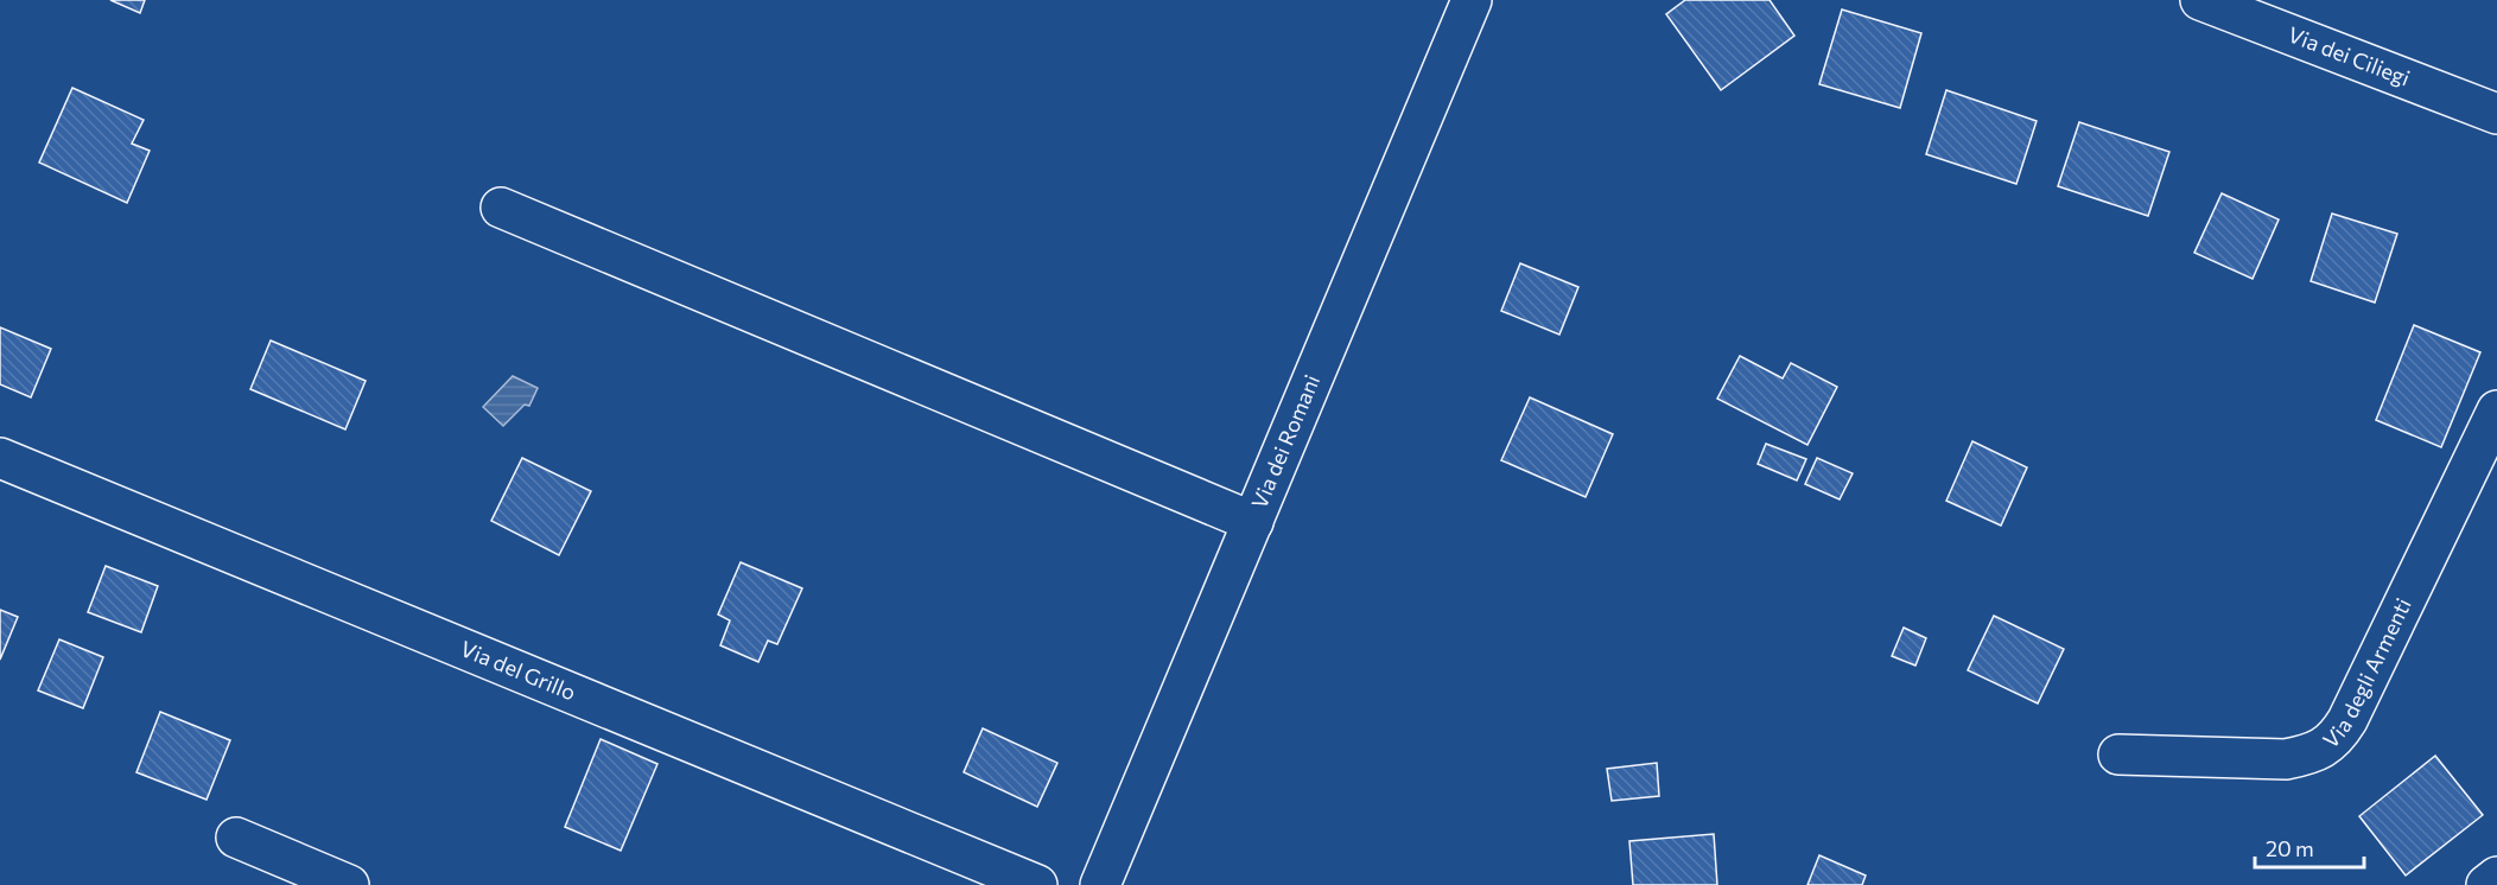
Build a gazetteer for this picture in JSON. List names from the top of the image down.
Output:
{
  "streets": {
    "street": [
      "Via dei Ciliegi",
      "Via dei Romani",
      "Via degli Armenti",
      "Via del Grillo"
    ]
  },
  "scale_bar": "20 m"
}
